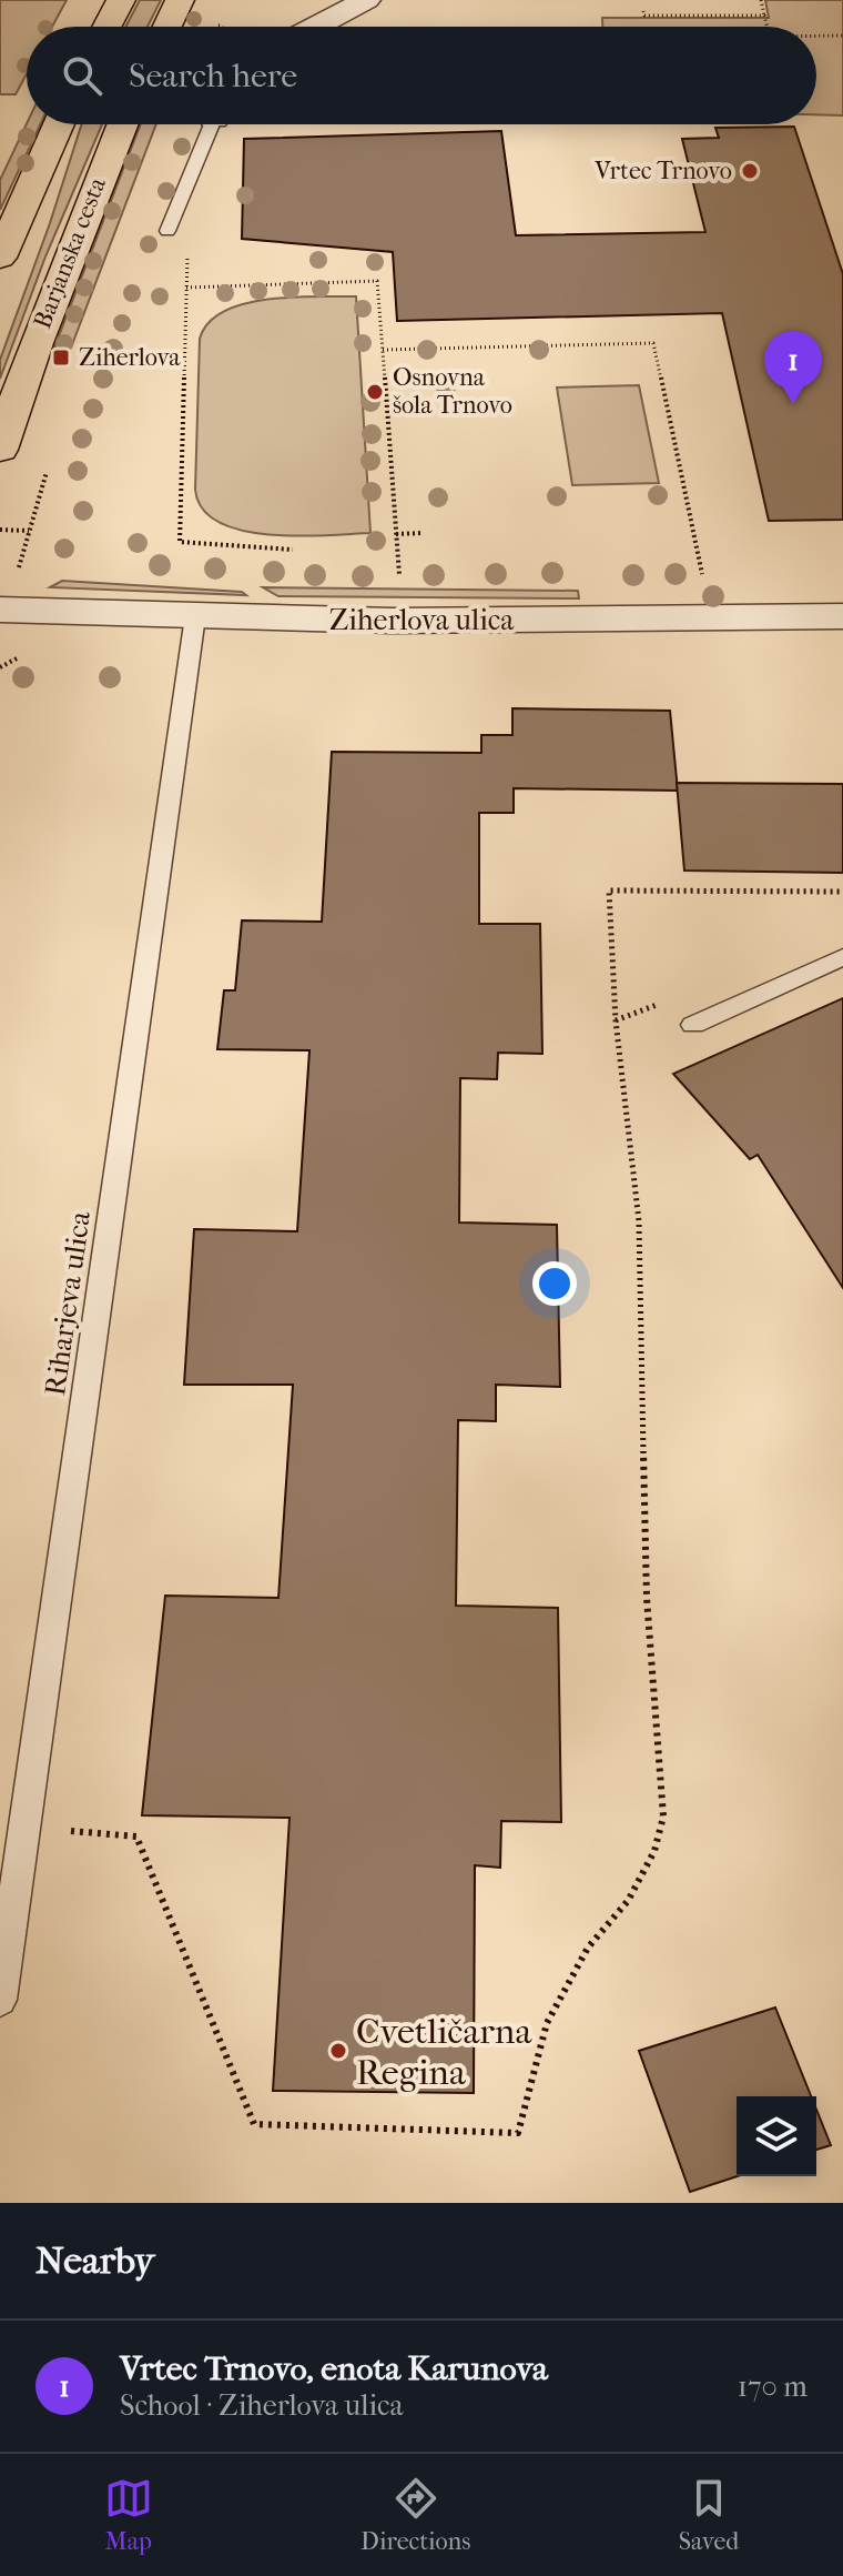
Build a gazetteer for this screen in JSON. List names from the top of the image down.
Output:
{
  "streets": {
    "main road": ["Barjanska cesta"],
    "street": ["Ziherlova ulica"],
    "lane": ["Riharjeva ulica"]
  },
  "crossings": [
    ["Ziherlova ulica", "Riharjeva ulica"]
  ],
  "places": {
    "other": ["Vrtec Trnovo", "Osnovna šola Trnovo", "Cvetličarna Regina"],
    "transit": ["Ziherlova"]
  },
  "page": {
    "search": "Search here",
    "pins": "1",
    "heading": "Nearby",
    "list": [
      {
        "mark": "1",
        "name": "Vrtec Trnovo, enota Karunova",
        "note": "School · Ziherlova ulica",
        "value": "170 m"
      }
    ],
    "nav": ["Map", "Directions", "Saved"]
  }
}
